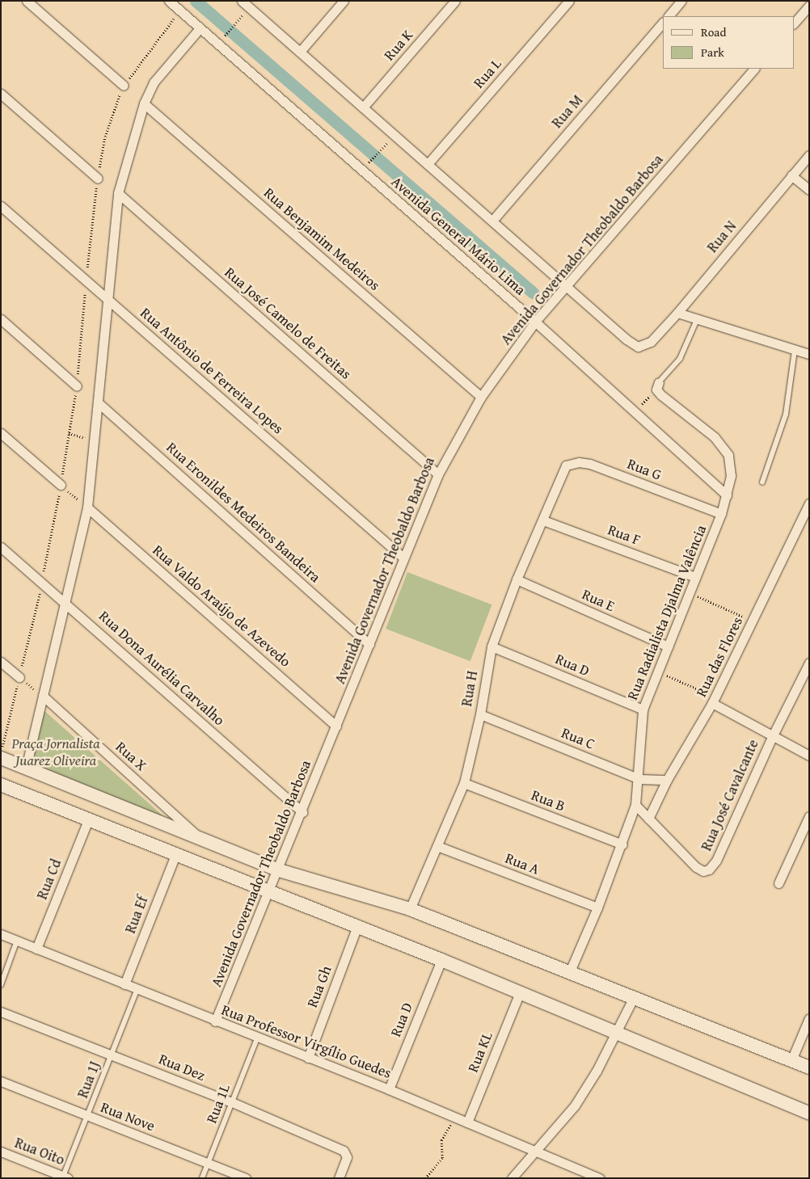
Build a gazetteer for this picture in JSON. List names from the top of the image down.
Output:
{
  "streets": {
    "street": [
      "Rua K",
      "Rua L",
      "Rua M",
      "Avenida General Mário Lima",
      "Rua N",
      "Rua Benjamim Medeiros",
      "Avenida Governador Theobaldo Barbosa",
      "Rua José Camelo de Freitas",
      "Rua Antônio de Ferreira Lopes",
      "Rua G",
      "Rua Eronildes Medeiros Bandeira",
      "Rua F",
      "Rua E",
      "Rua Valdo Araújo de Azevedo",
      "Rua Radialista Djalma Valência",
      "Rua das Flores",
      "Rua D",
      "Rua Dona Aurélia Carvalho",
      "Rua H",
      "Rua C",
      "Rua X",
      "Rua José Cavalcante",
      "Rua B",
      "Rua A",
      "Rua Cd",
      "Rua Ef",
      "Rua Gh",
      "Rua Professor Virgílio Guedes",
      "Rua KL",
      "Rua Dez",
      "Rua Nove",
      "Rua Oito"
    ],
    "lane": ["Rua 1J", "Rua 1L"]
  },
  "crossings": [
    ["Avenida General Mário Lima", "Avenida Governador Theobaldo Barbosa"],
    ["Avenida General Mário Lima", "Rua Radialista Djalma Valência"],
    ["Rua N", "Avenida Governador Theobaldo Barbosa"],
    ["Rua Benjamim Medeiros", "Avenida Governador Theobaldo Barbosa"],
    ["Avenida Governador Theobaldo Barbosa", "Rua José Camelo de Freitas"],
    ["Avenida Governador Theobaldo Barbosa", "Rua Antônio de Ferreira Lopes"],
    ["Avenida Governador Theobaldo Barbosa", "Rua Eronildes Medeiros Bandeira"],
    ["Avenida Governador Theobaldo Barbosa", "Rua Valdo Araújo de Azevedo"],
    ["Avenida Governador Theobaldo Barbosa", "Rua Dona Aurélia Carvalho"],
    ["Avenida Governador Theobaldo Barbosa", "Rua Professor Virgílio Guedes"],
    ["Rua G", "Rua Radialista Djalma Valência"],
    ["Rua G", "Rua H"],
    ["Rua F", "Rua Radialista Djalma Valência"],
    ["Rua F", "Rua H"],
    ["Rua E", "Rua Radialista Djalma Valência"],
    ["Rua E", "Rua H"],
    ["Rua Radialista Djalma Valência", "Rua D"],
    ["Rua Radialista Djalma Valência", "Rua C"],
    ["Rua Radialista Djalma Valência", "Rua José Cavalcante"],
    ["Rua Radialista Djalma Valência", "Rua B"],
    ["Rua Radialista Djalma Valência", "Rua A"],
    ["Rua das Flores", "Rua C"],
    ["Rua das Flores", "Rua José Cavalcante"],
    ["Rua D", "Rua H"],
    ["Rua D", "Rua Professor Virgílio Guedes"],
    ["Rua H", "Rua C"],
    ["Rua H", "Rua B"],
    ["Rua H", "Rua A"],
    ["Rua Cd", "Rua Professor Virgílio Guedes"],
    ["Rua Ef", "Rua Professor Virgílio Guedes"],
    ["Rua Gh", "Rua Professor Virgílio Guedes"],
    ["Rua Professor Virgílio Guedes", "Rua KL"],
    ["Rua Professor Virgílio Guedes", "Rua 1J"],
    ["Rua Professor Virgílio Guedes", "Rua 1L"],
    ["Rua Dez", "Rua 1J"],
    ["Rua Dez", "Rua 1L"],
    ["Rua 1J", "Rua Nove"],
    ["Rua 1J", "Rua Oito"],
    ["Rua 1L", "Rua Nove"]
  ],
  "parks": ["Praça Jornalista Juarez Oliveira"],
  "legend": ["Road", "Park"]
}
